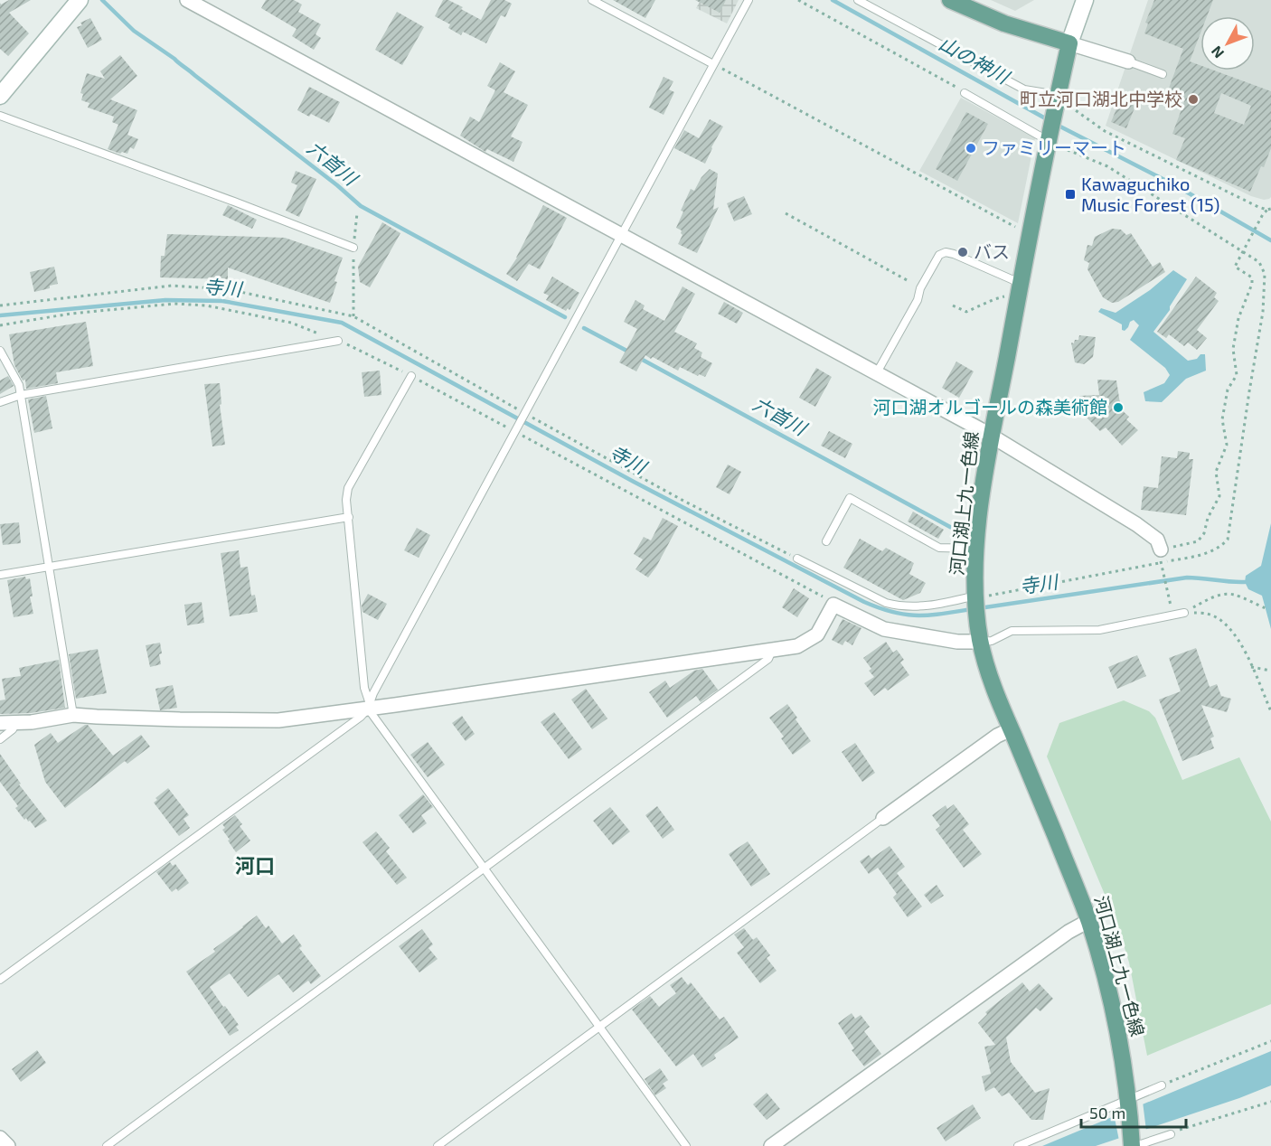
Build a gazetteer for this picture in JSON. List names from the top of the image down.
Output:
{
  "streets": {
    "main road": ["河口湖上九一色線"]
  },
  "districts": ["河口"],
  "water": ["山の神川", "六首川", "寺川"],
  "places": {
    "other": [
      "町立河口湖北中学校",
      "ファミリーマート",
      "バス",
      "河口湖オルゴールの森美術館"
    ],
    "transit": ["Kawaguchiko Music Forest (15)"]
  },
  "scale_bar": "50 m",
  "north": "bottom left"
}
